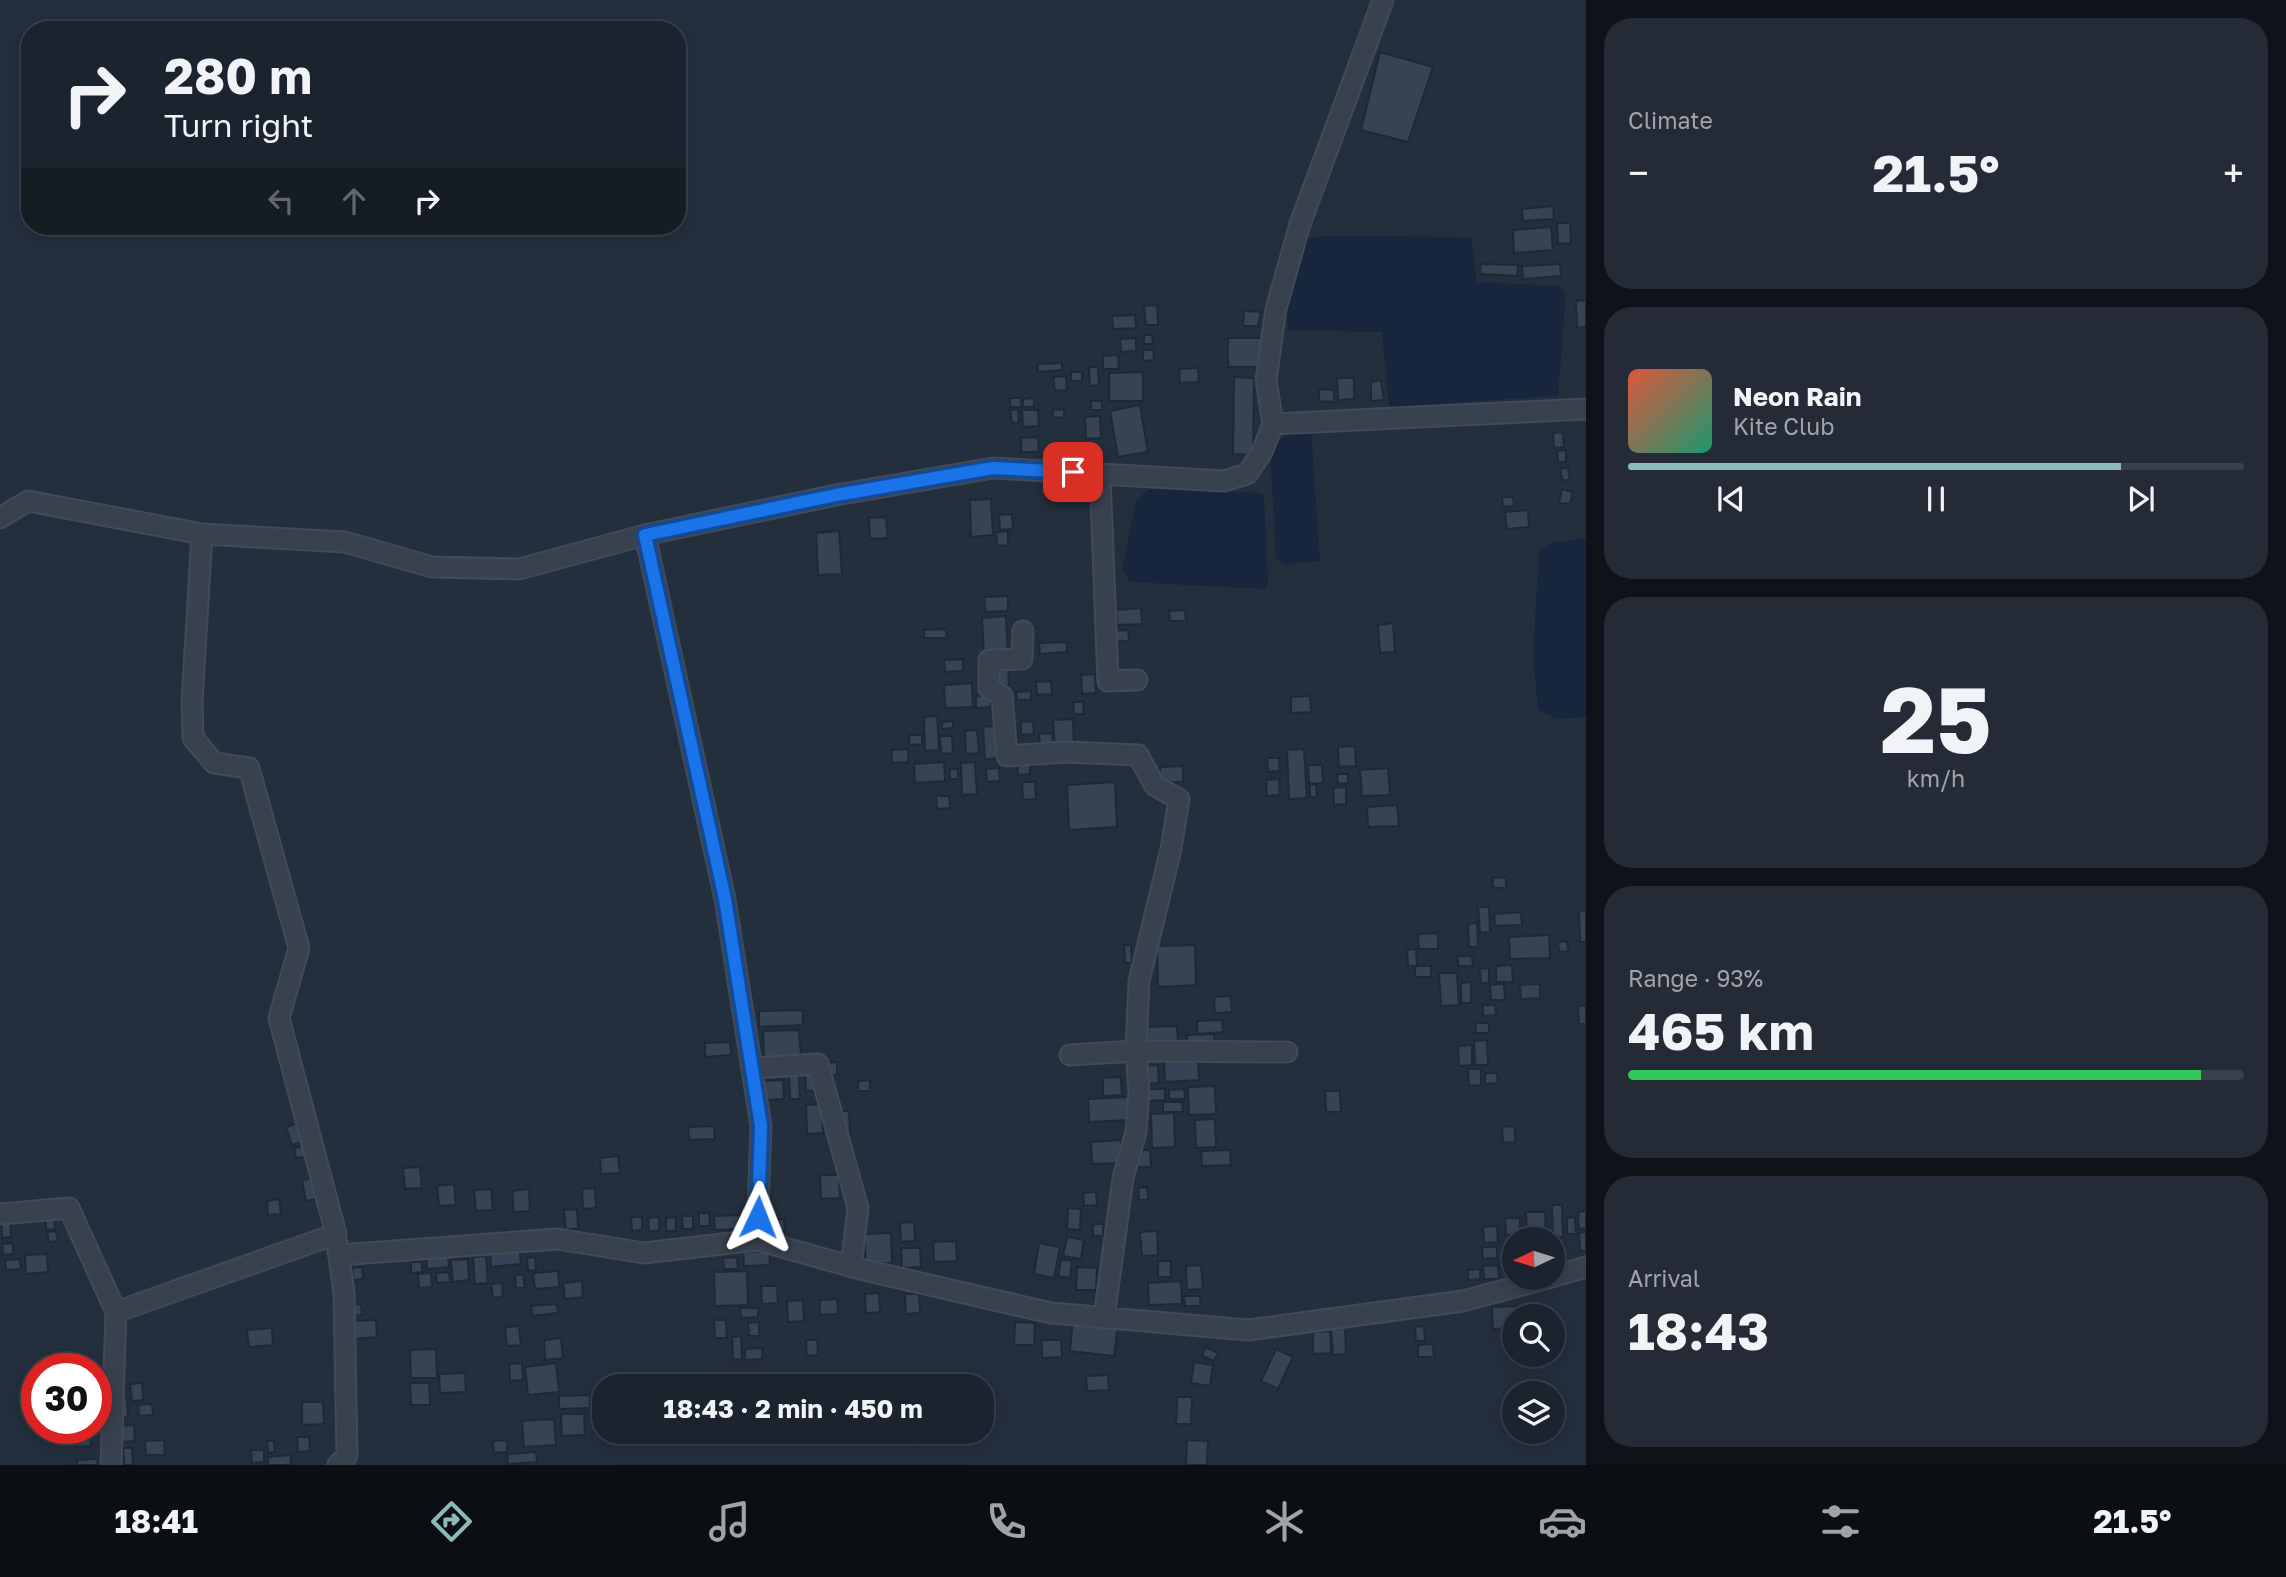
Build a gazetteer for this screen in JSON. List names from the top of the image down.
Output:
{
  "north": "left",
  "page": {
    "tile": [
      "Climate",
      ["25", "km/h"],
      ["Range · 93%", "465 km"],
      ["Arrival", "18:43"]
    ],
    "turn": ["280 m", "Turn right"],
    "heat": ["−", "21.5°", "+"],
    "song": ["Neon Rain", "Kite Club"],
    "limit": "30",
    "trip": "18:43 · 2 min · 450 m",
    "tabs": ["18:41", "21.5°"]
  }
}
